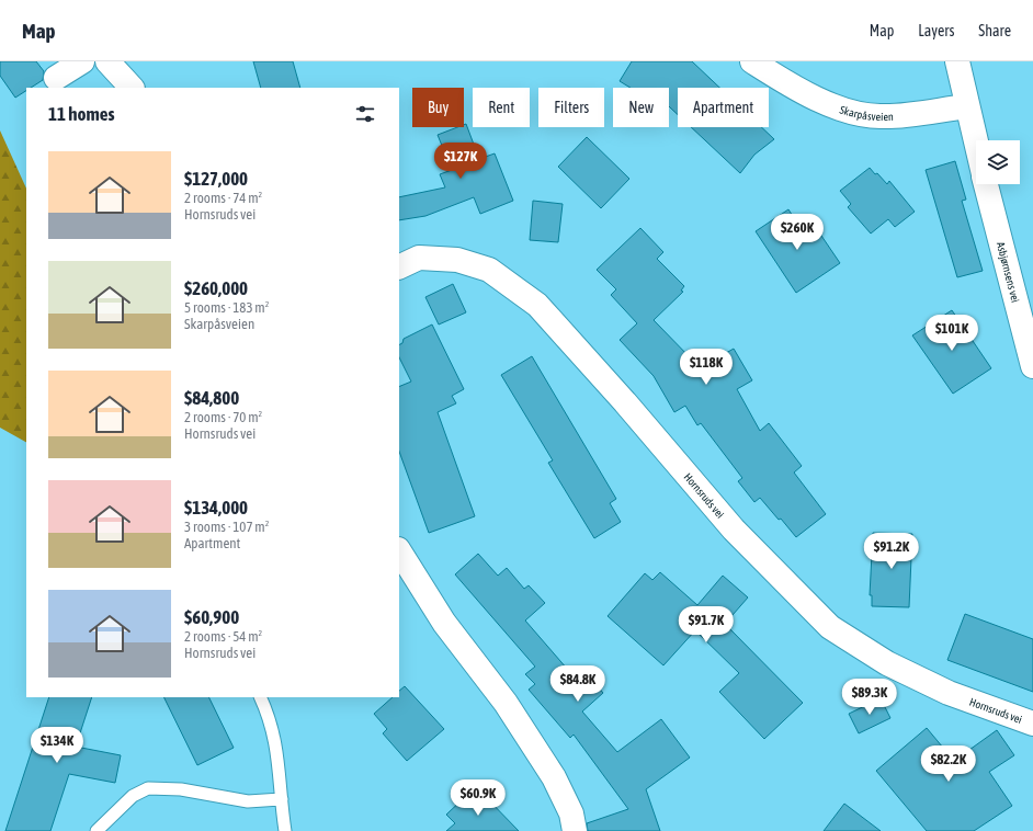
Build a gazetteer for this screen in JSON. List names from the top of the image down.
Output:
{
  "streets": {
    "street": ["Skarpåsveien", "Asbjørnsens vei", "Hornsruds vei"]
  },
  "crossings": [
    ["Skarpåsveien", "Asbjørnsens vei"]
  ],
  "page": {
    "header": "Map",
    "nav": ["Map", "Layers", "Share"],
    "chip": [
      "Buy",
      "Rent",
      "Filters",
      "New",
      "Apartment"
    ],
    "heading": "11 homes",
    "list": [
      {
        "name": "$127,000",
        "note": "2 rooms · 74 m² · Hornsruds vei"
      },
      {
        "name": "$260,000",
        "note": "5 rooms · 183 m² · Skarpåsveien"
      },
      {
        "name": "$84,800",
        "note": "2 rooms · 70 m² · Hornsruds vei"
      },
      {
        "name": "$134,000",
        "note": "3 rooms · 107 m² · Apartment"
      },
      {
        "name": "$60,900",
        "note": "2 rooms · 54 m² · Hornsruds vei"
      }
    ],
    "price": [
      "$127K",
      "$260K",
      "$101K",
      "$118K",
      "$91.2K",
      "$91.7K",
      "$84.8K",
      "$89.3K",
      "$134K",
      "$82.2K",
      "$60.9K"
    ]
  }
}
